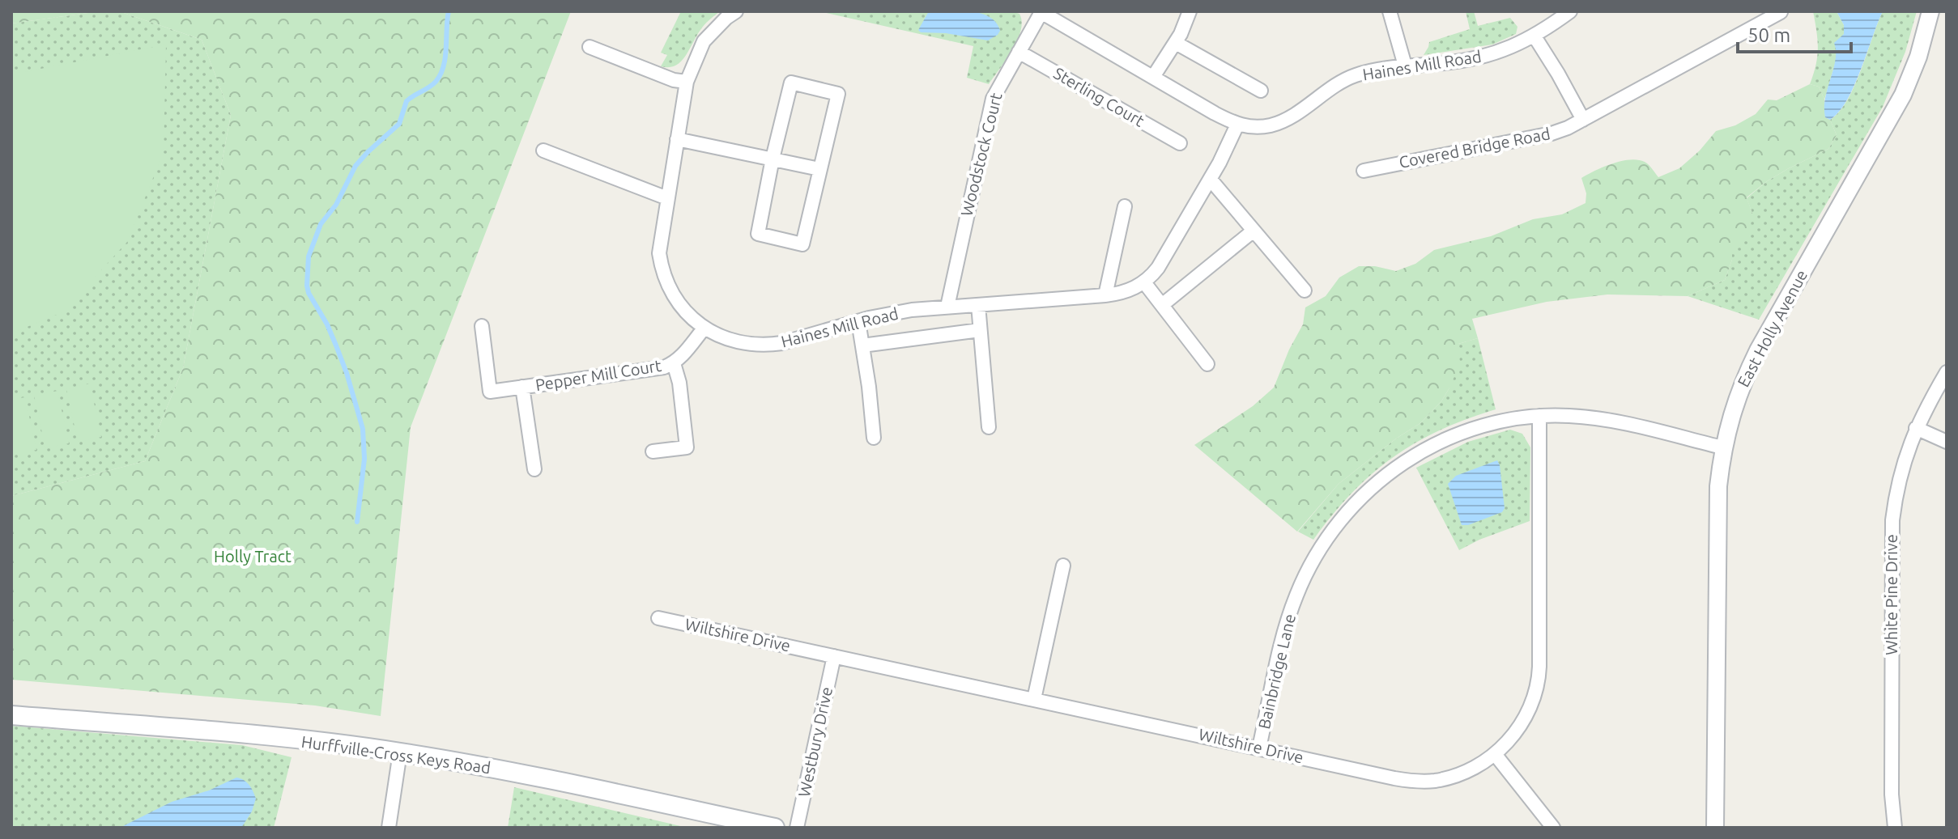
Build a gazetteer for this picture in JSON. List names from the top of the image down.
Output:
{
  "streets": {
    "main road": ["Hurffville-Cross Keys Road"],
    "street": [
      "Haines Mill Road",
      "Sterling Court",
      "Covered Bridge Road",
      "Woodstock Court",
      "East Holly Avenue",
      "Pepper Mill Court",
      "White Pine Drive",
      "Wiltshire Drive",
      "Bainbridge Lane",
      "Westbury Drive"
    ]
  },
  "crossings": [
    ["Haines Mill Road", "Woodstock Court"],
    ["Haines Mill Road", "Pepper Mill Court"],
    ["Sterling Court", "Woodstock Court"],
    ["East Holly Avenue", "Bainbridge Lane"],
    ["Wiltshire Drive", "Bainbridge Lane"],
    ["Wiltshire Drive", "Westbury Drive"]
  ],
  "parks": ["Holly Tract"],
  "scale_bar": "50 m"
}
